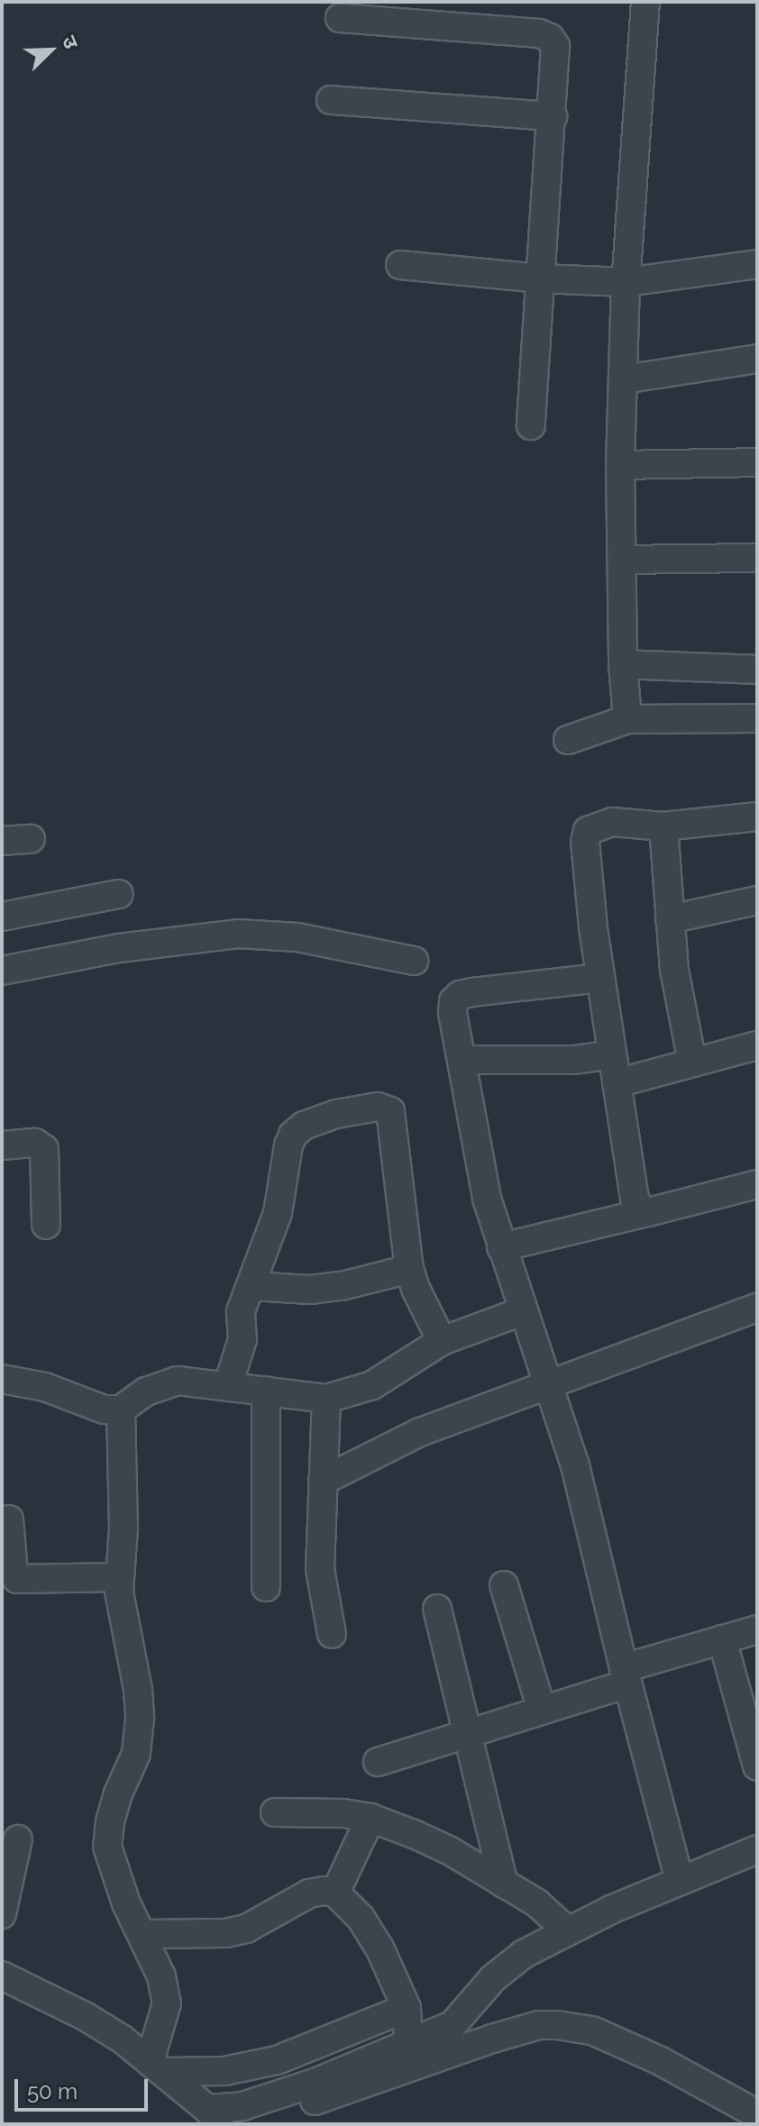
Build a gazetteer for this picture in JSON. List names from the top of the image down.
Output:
{
  "scale_bar": "50 m",
  "north": "top right"
}
